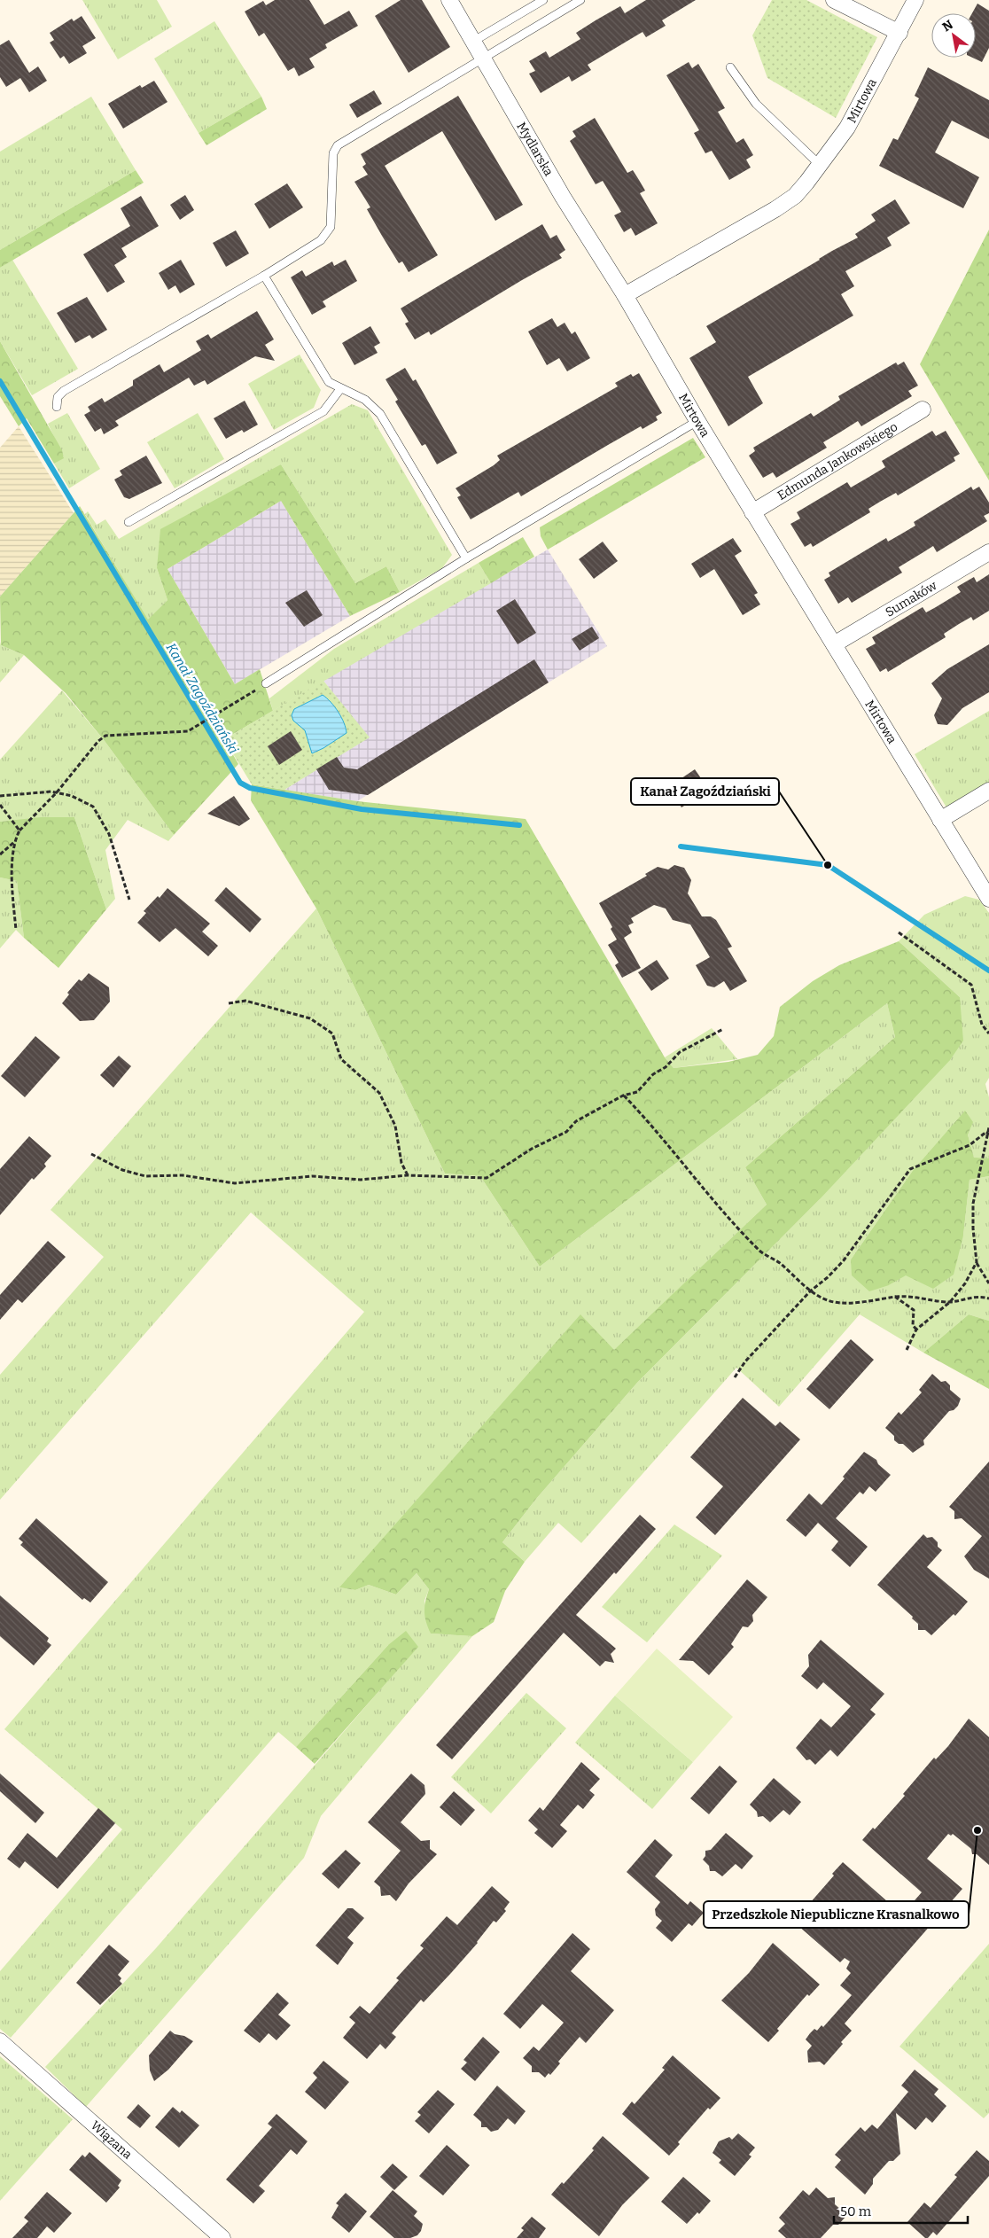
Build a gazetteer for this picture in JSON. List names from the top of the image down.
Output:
{
  "streets": {
    "street": [
      "Mirtowa",
      "Mydlarska",
      "Edmunda Jankowskiego",
      "Sumaków",
      "Wiązana"
    ]
  },
  "crossings": [
    ["Mirtowa", "Mydlarska"],
    ["Mirtowa", "Edmunda Jankowskiego"],
    ["Mirtowa", "Sumaków"]
  ],
  "water": ["Kanał Zagoździański"],
  "places": ["Kanał Zagoździański", "Przedszkole Niepubliczne Krasnalkowo"],
  "scale_bar": "50 m",
  "north": "top left"
}
